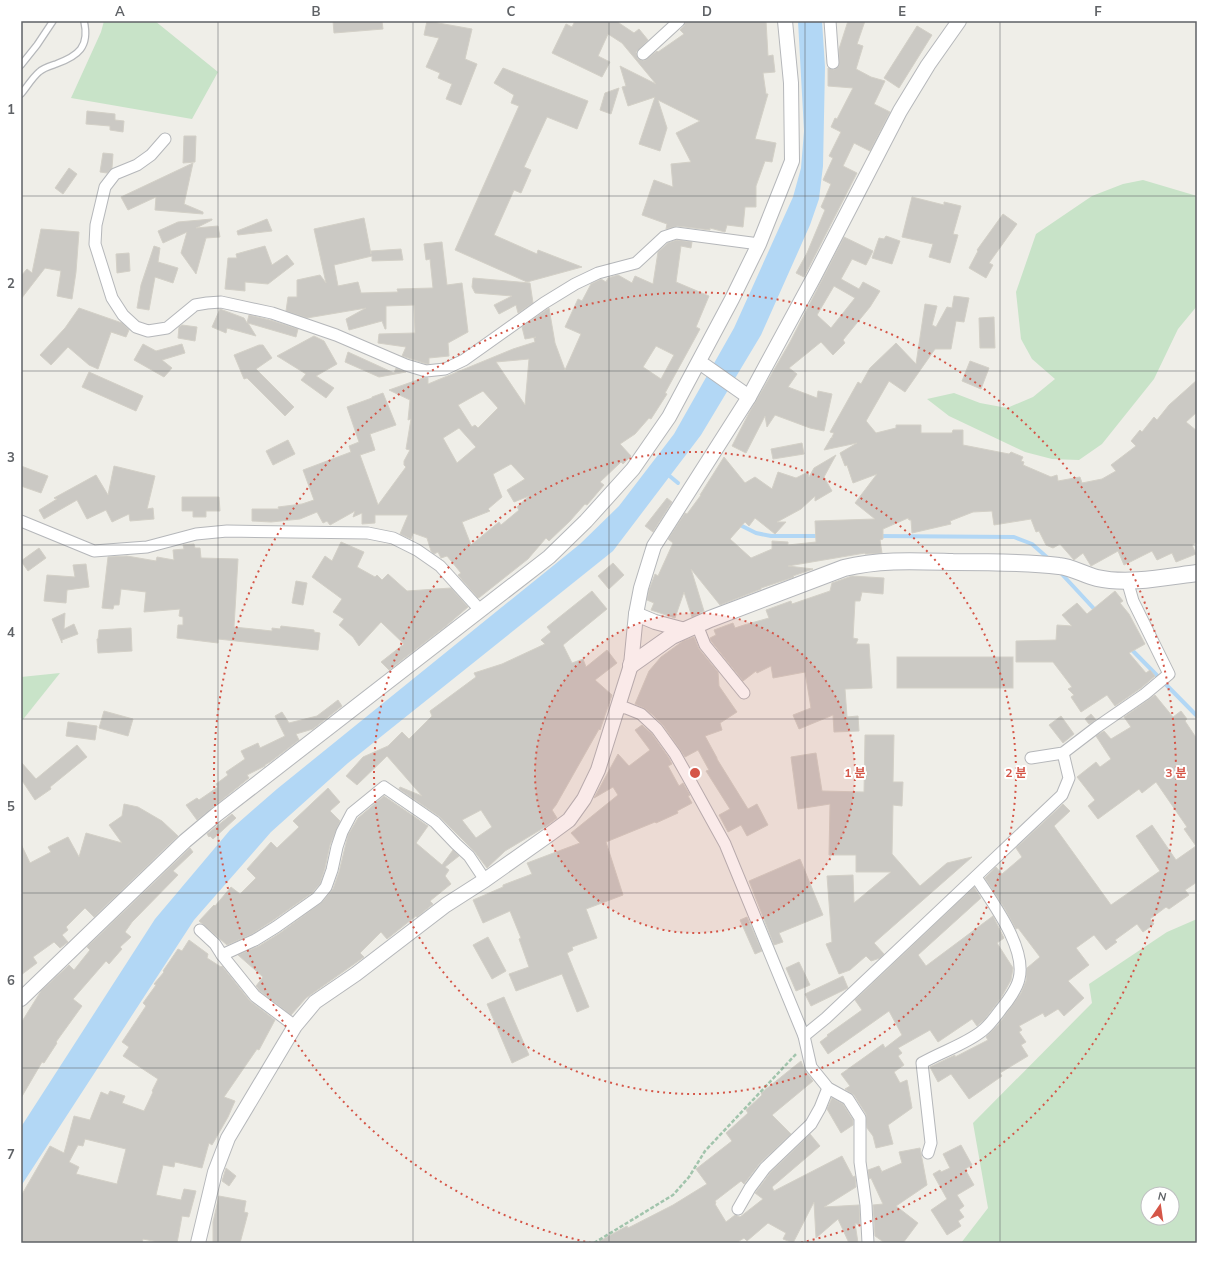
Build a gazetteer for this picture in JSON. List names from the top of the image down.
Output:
{
  "north": "top",
  "grid": {
    "columns": [
      "A",
      "B",
      "C",
      "D",
      "E",
      "F"
    ],
    "rows": [
      "1",
      "2",
      "3",
      "4",
      "5",
      "6",
      "7"
    ]
  },
  "rings": ["1 분", "2 분", "3 분"]
}
